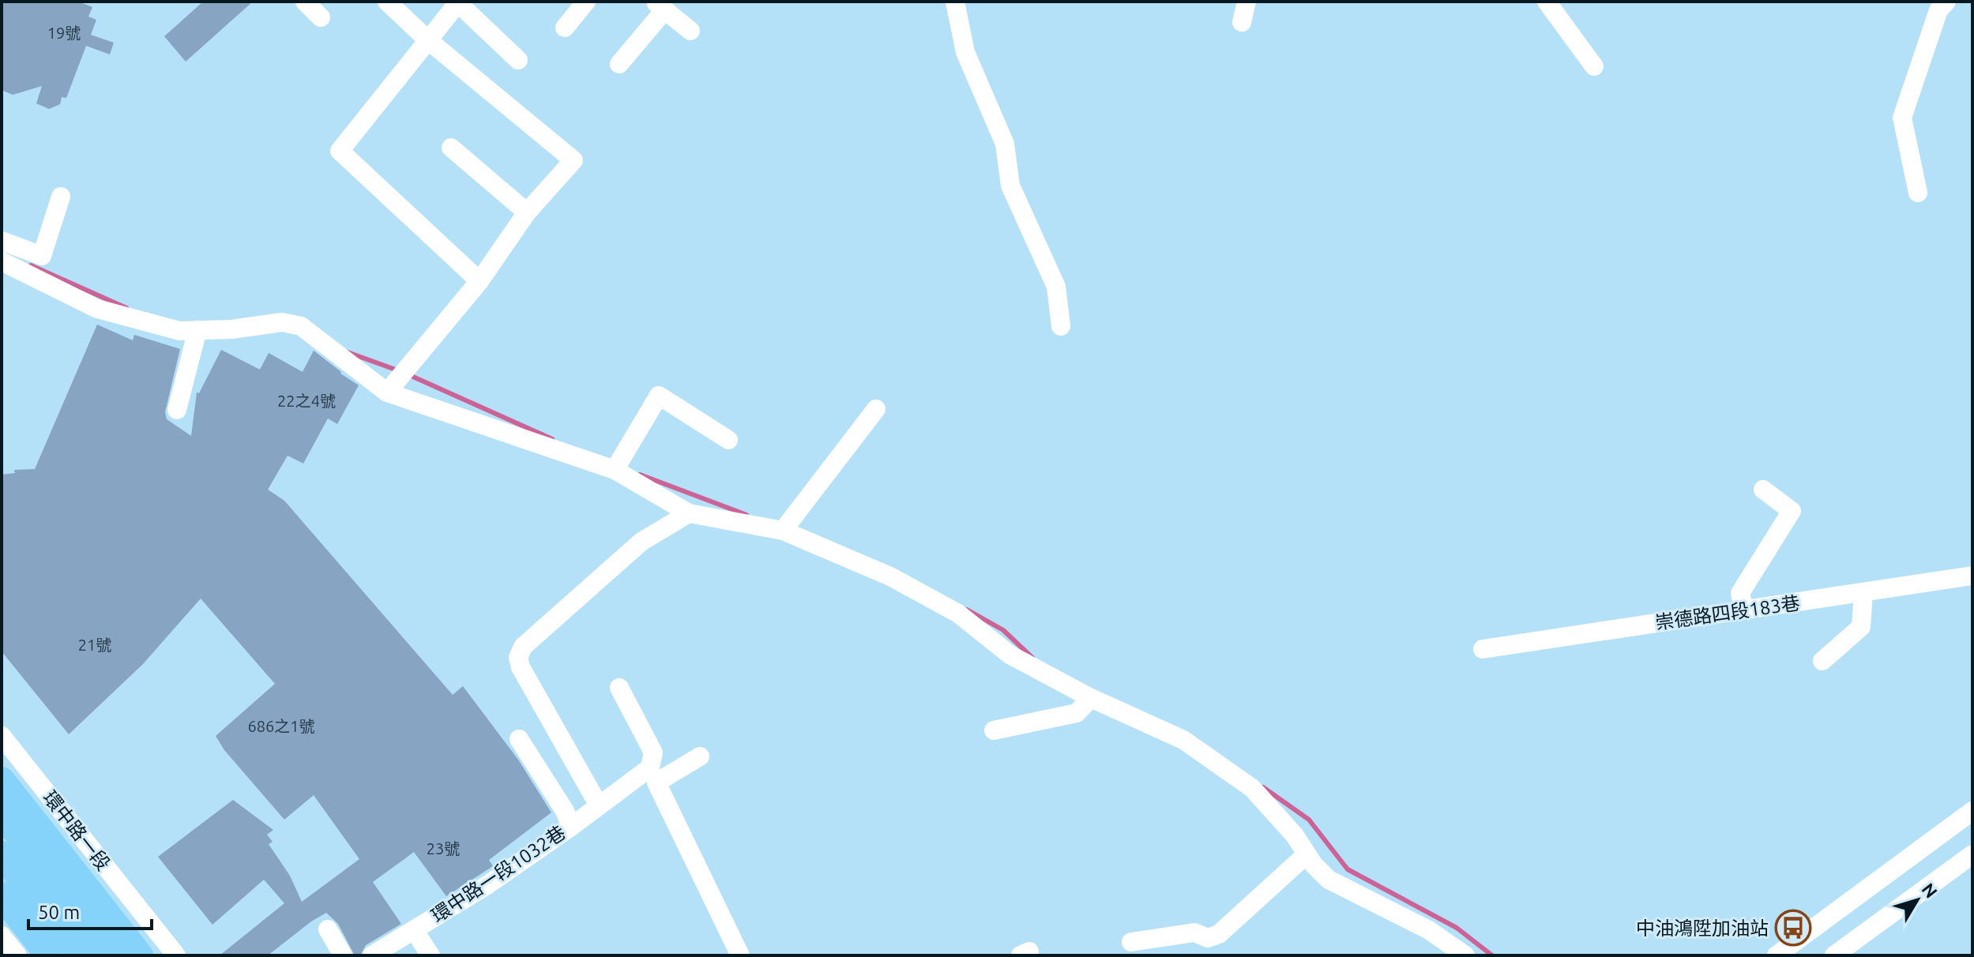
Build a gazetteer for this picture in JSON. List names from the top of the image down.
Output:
{
  "streets": {
    "street": ["崇德路四段183巷", "環中路一段", "環中路一段1032巷"]
  },
  "places": {
    "bus stop": ["中油鴻陞加油站"]
  },
  "house_numbers": [
    "19號",
    "22之4號",
    "21號",
    "686之1號",
    "23號"
  ],
  "scale_bar": "50 m",
  "north": "top right"
}
